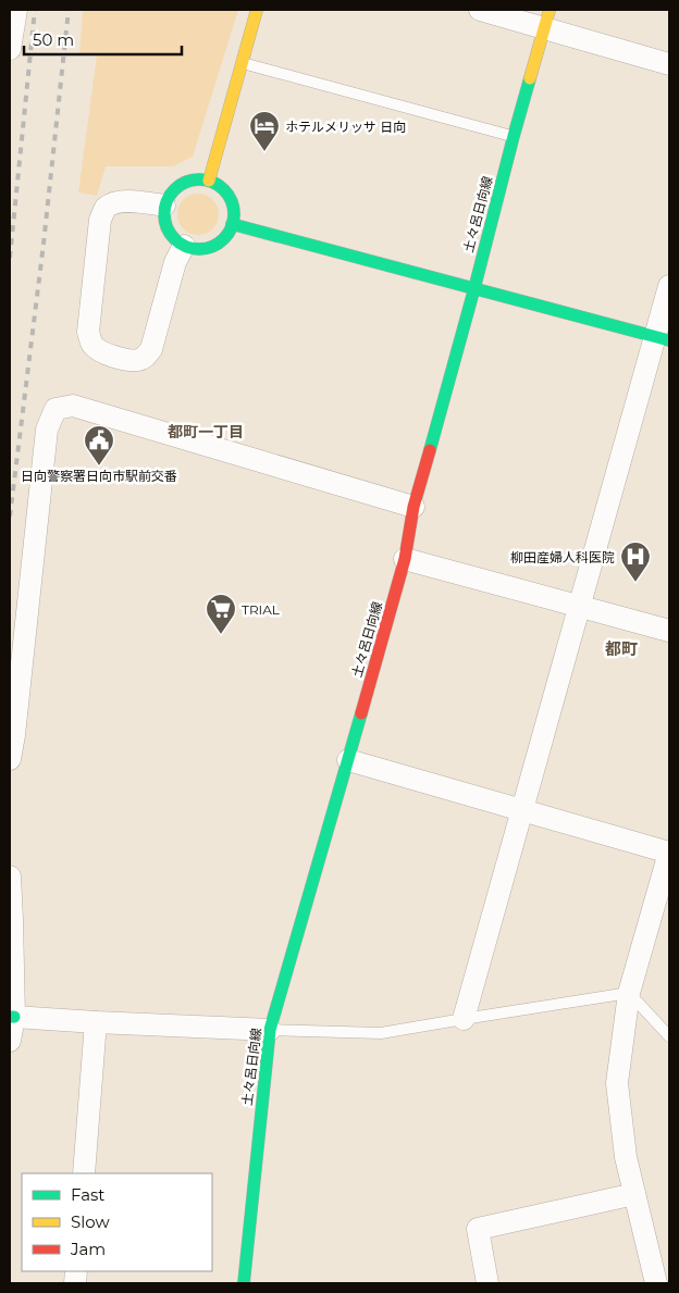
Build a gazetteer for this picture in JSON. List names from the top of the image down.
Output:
{
  "streets": {
    "main road": ["土々呂日向線"]
  },
  "districts": ["都町一丁目", "都町"],
  "places": {
    "hotel": ["ホテルメリッサ 日向"],
    "public building": ["日向警察署日向市駅前交番"],
    "hospital": ["柳田産婦人科医院"],
    "supermarket": ["TRIAL"]
  },
  "legend": ["Fast", "Slow", "Jam"],
  "scale_bar": "50 m"
}
